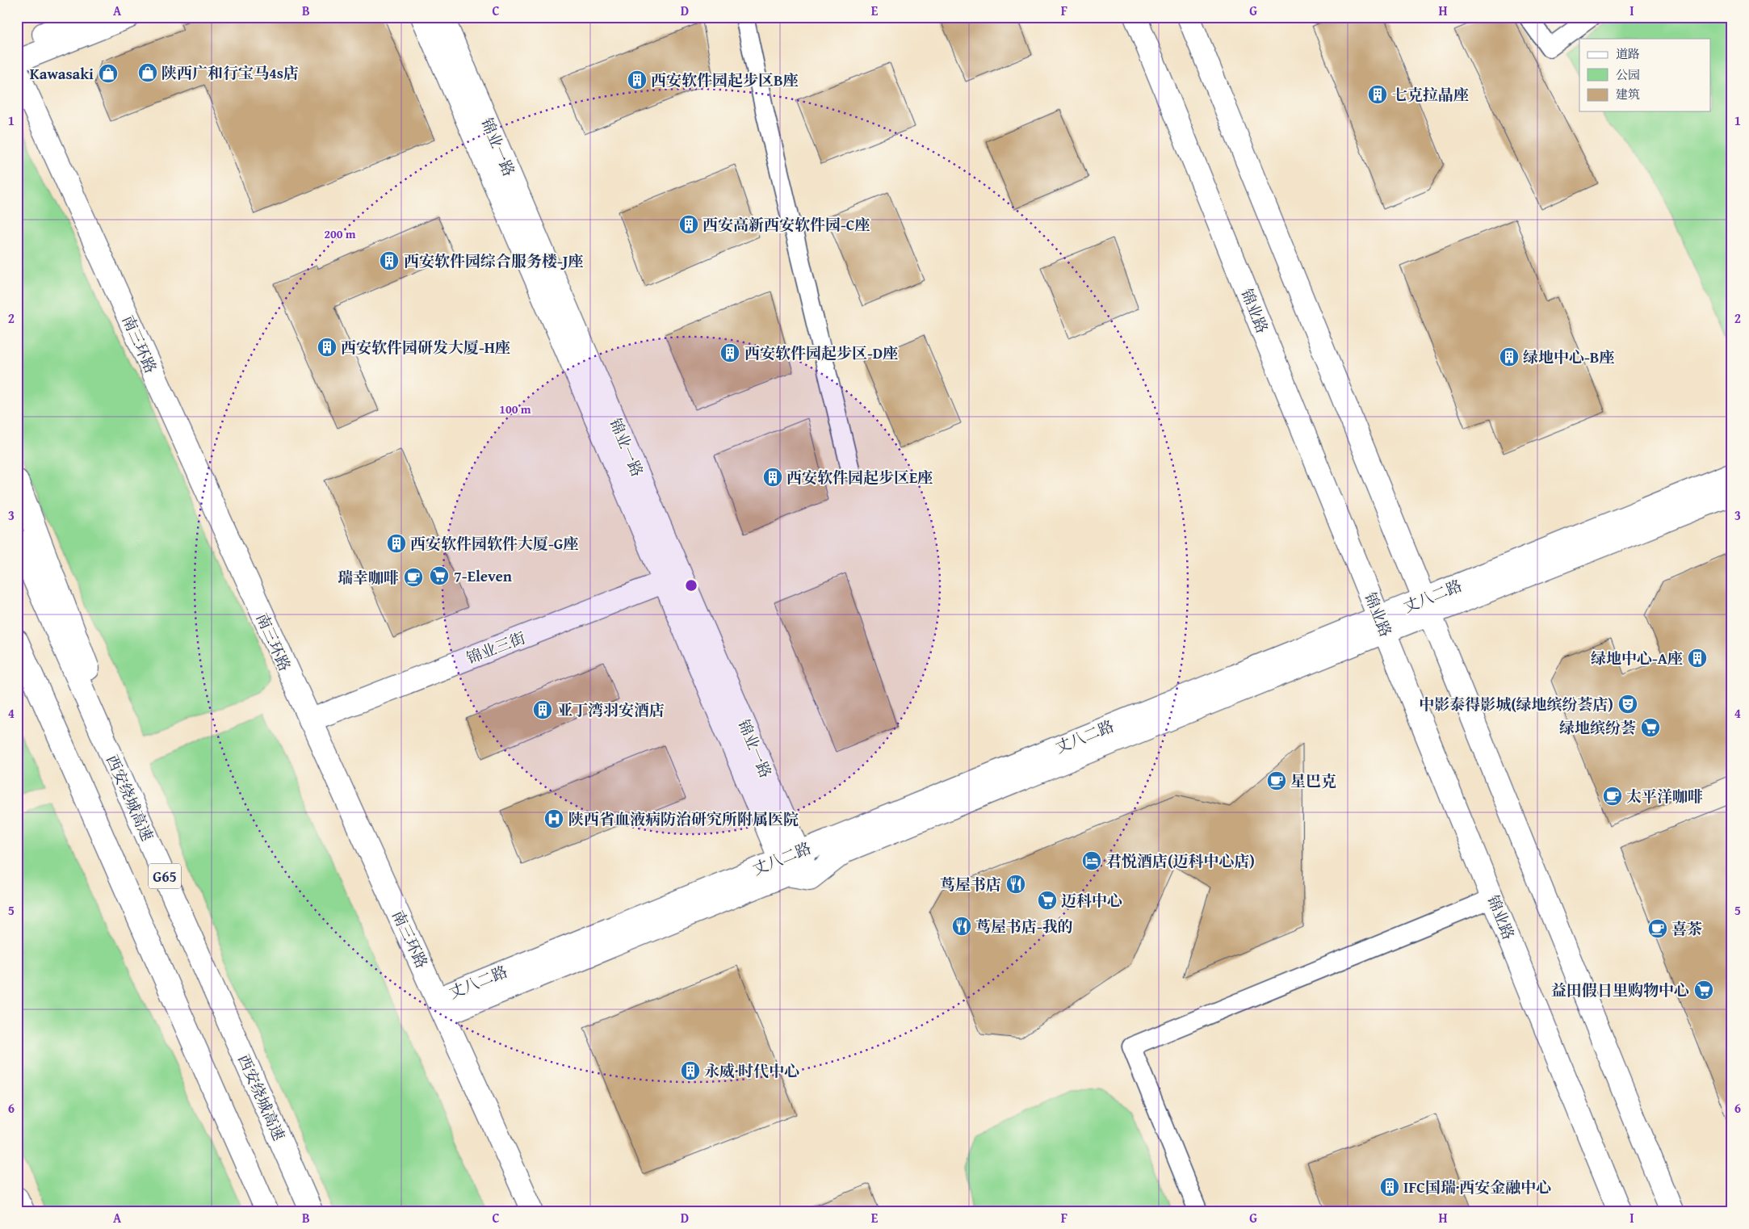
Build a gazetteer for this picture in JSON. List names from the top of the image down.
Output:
{
  "streets": {
    "main road": [
      "锦业一路",
      "锦业路",
      "南三环路",
      "丈八二路",
      "锦业三街",
      "西安绕城高速",
      "G65"
    ]
  },
  "crossings": [
    ["锦业一路", "丈八二路"],
    ["锦业一路", "锦业三街"],
    ["锦业路", "丈八二路"],
    ["南三环路", "丈八二路"],
    ["南三环路", "锦业三街"]
  ],
  "places": {
    "shop": ["陕西广和行宝马4s店", "Kawasaki"],
    "building": [
      "西安软件园起步区B座",
      "七克拉晶座",
      "西安高新西安软件园-C座",
      "西安软件园综合服务楼-J座",
      "西安软件园研发大厦-H座",
      "西安软件园起步区-D座",
      "绿地中心-B座",
      "西安软件园起步区E座",
      "西安软件园软件大厦-G座",
      "绿地中心-A座",
      "亚丁湾羽安酒店",
      "永威·时代中心",
      "IFC国瑞·西安金融中心"
    ],
    "supermarket": [
      "7-Eleven",
      "绿地缤纷荟",
      "迈科中心",
      "益田假日里购物中心"
    ],
    "cafe": [
      "瑞幸咖啡",
      "星巴克",
      "太平洋咖啡",
      "喜茶"
    ],
    "theatre": ["中影泰得影城(绿地缤纷荟店)"],
    "hospital": ["陕西省血液病防治研究所附属医院"],
    "hotel": ["君悦酒店(迈科中心店)"],
    "restaurant": ["茑屋书店", "茑屋书店-我的"]
  },
  "legend": ["道路", "公园", "建筑"],
  "grid": {
    "columns": [
      "A",
      "B",
      "C",
      "D",
      "E",
      "F",
      "G",
      "H",
      "I"
    ],
    "rows": [
      "1",
      "2",
      "3",
      "4",
      "5",
      "6"
    ]
  },
  "rings": ["200 m", "100 m"]
}
